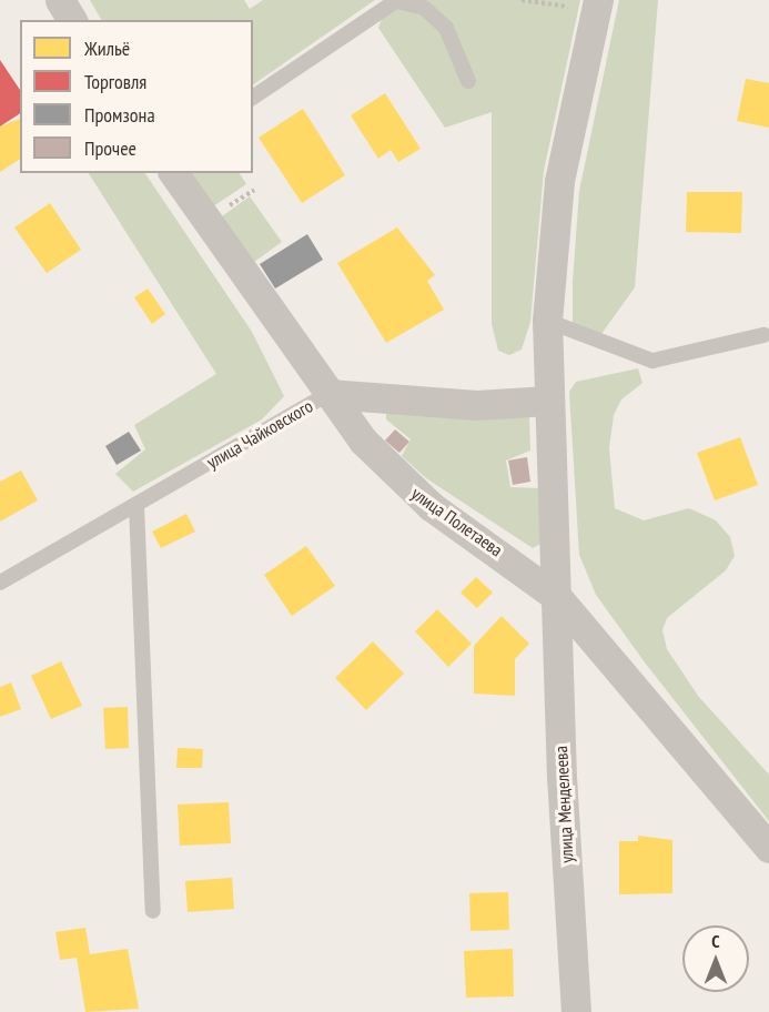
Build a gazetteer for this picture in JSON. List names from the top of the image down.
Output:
{
  "streets": {
    "street": ["улица Чайковского", "улица Полетаева", "улица Менделеева"]
  },
  "crossings": [
    ["улица Чайковского", "улица Полетаева"],
    ["улица Полетаева", "улица Менделеева"]
  ],
  "legend": [
    "Жильё",
    "Торговля",
    "Промзона",
    "Прочее"
  ],
  "north": "top"
}
